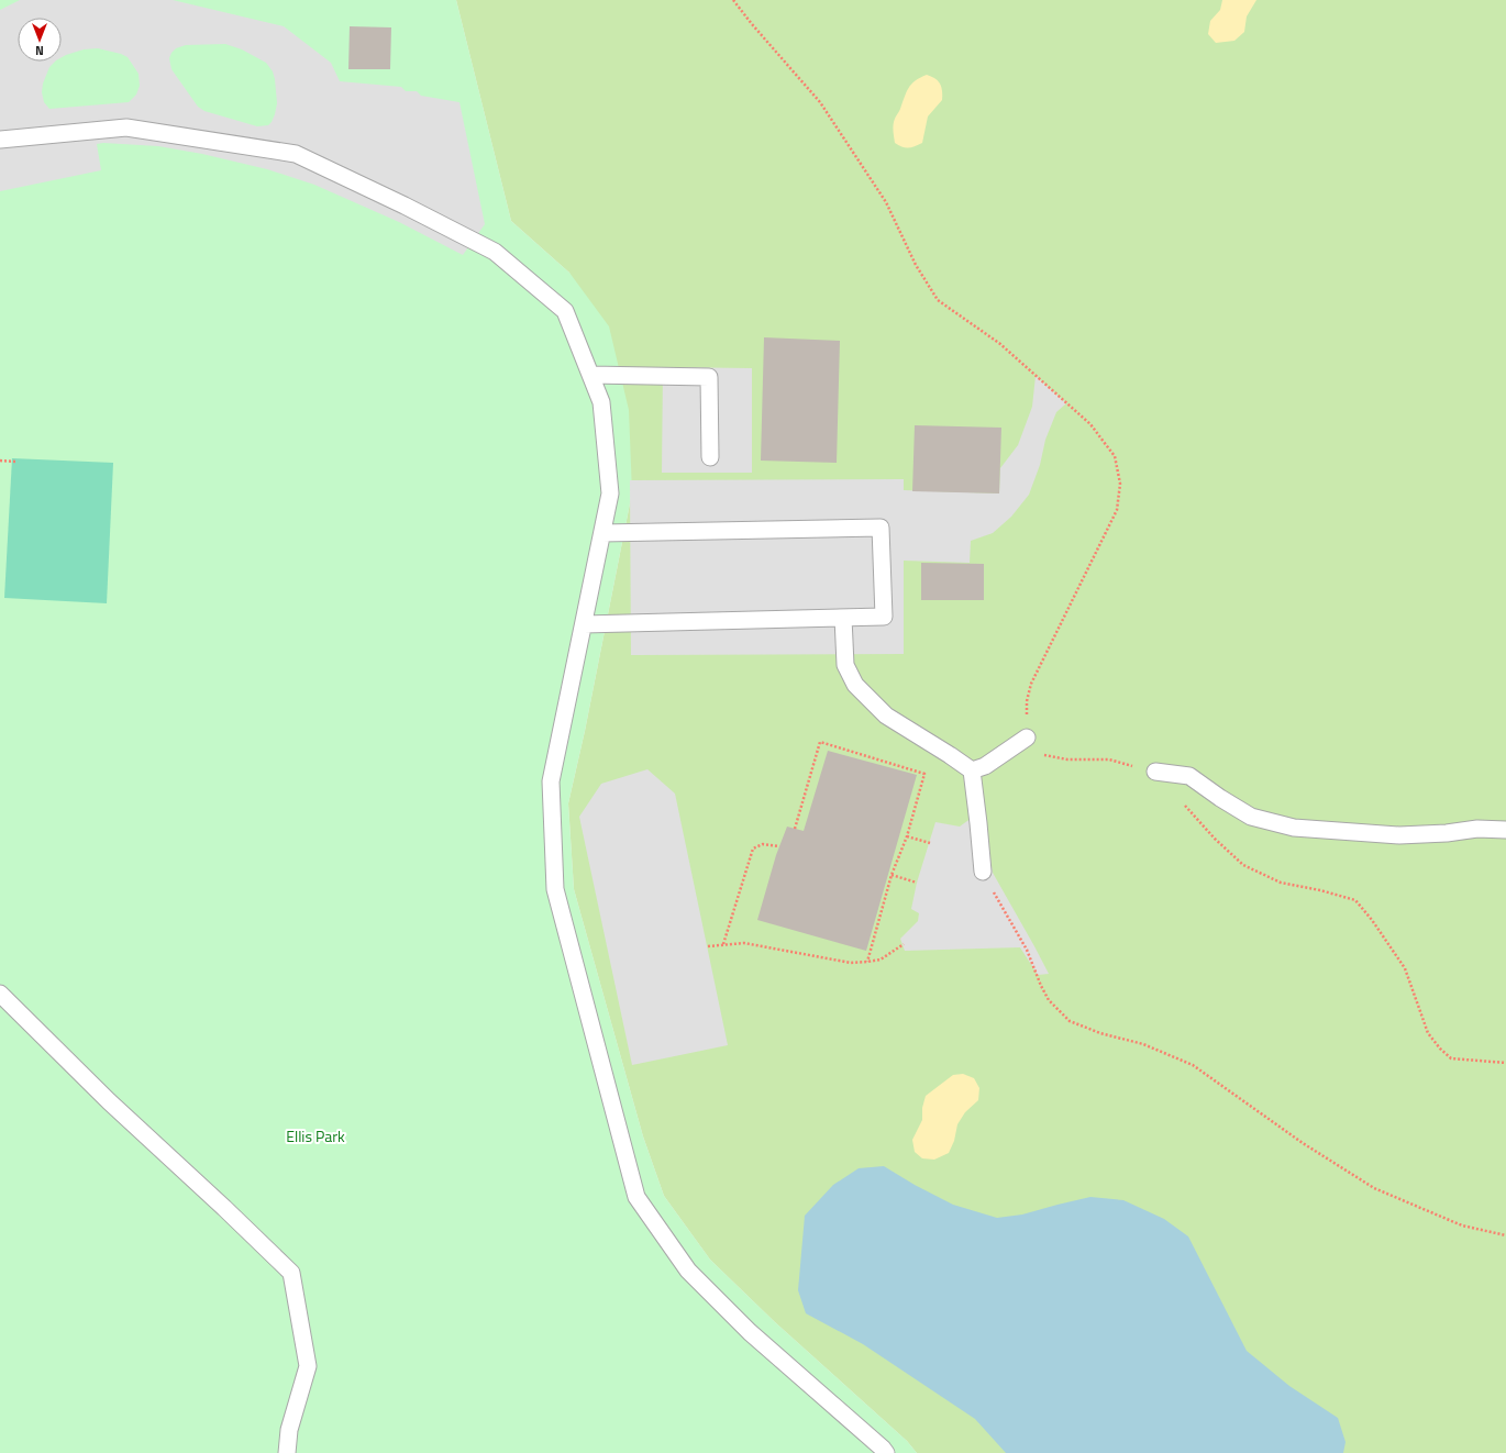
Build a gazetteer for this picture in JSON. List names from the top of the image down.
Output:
{
  "parks": ["Ellis Park"],
  "north": "bottom"
}
